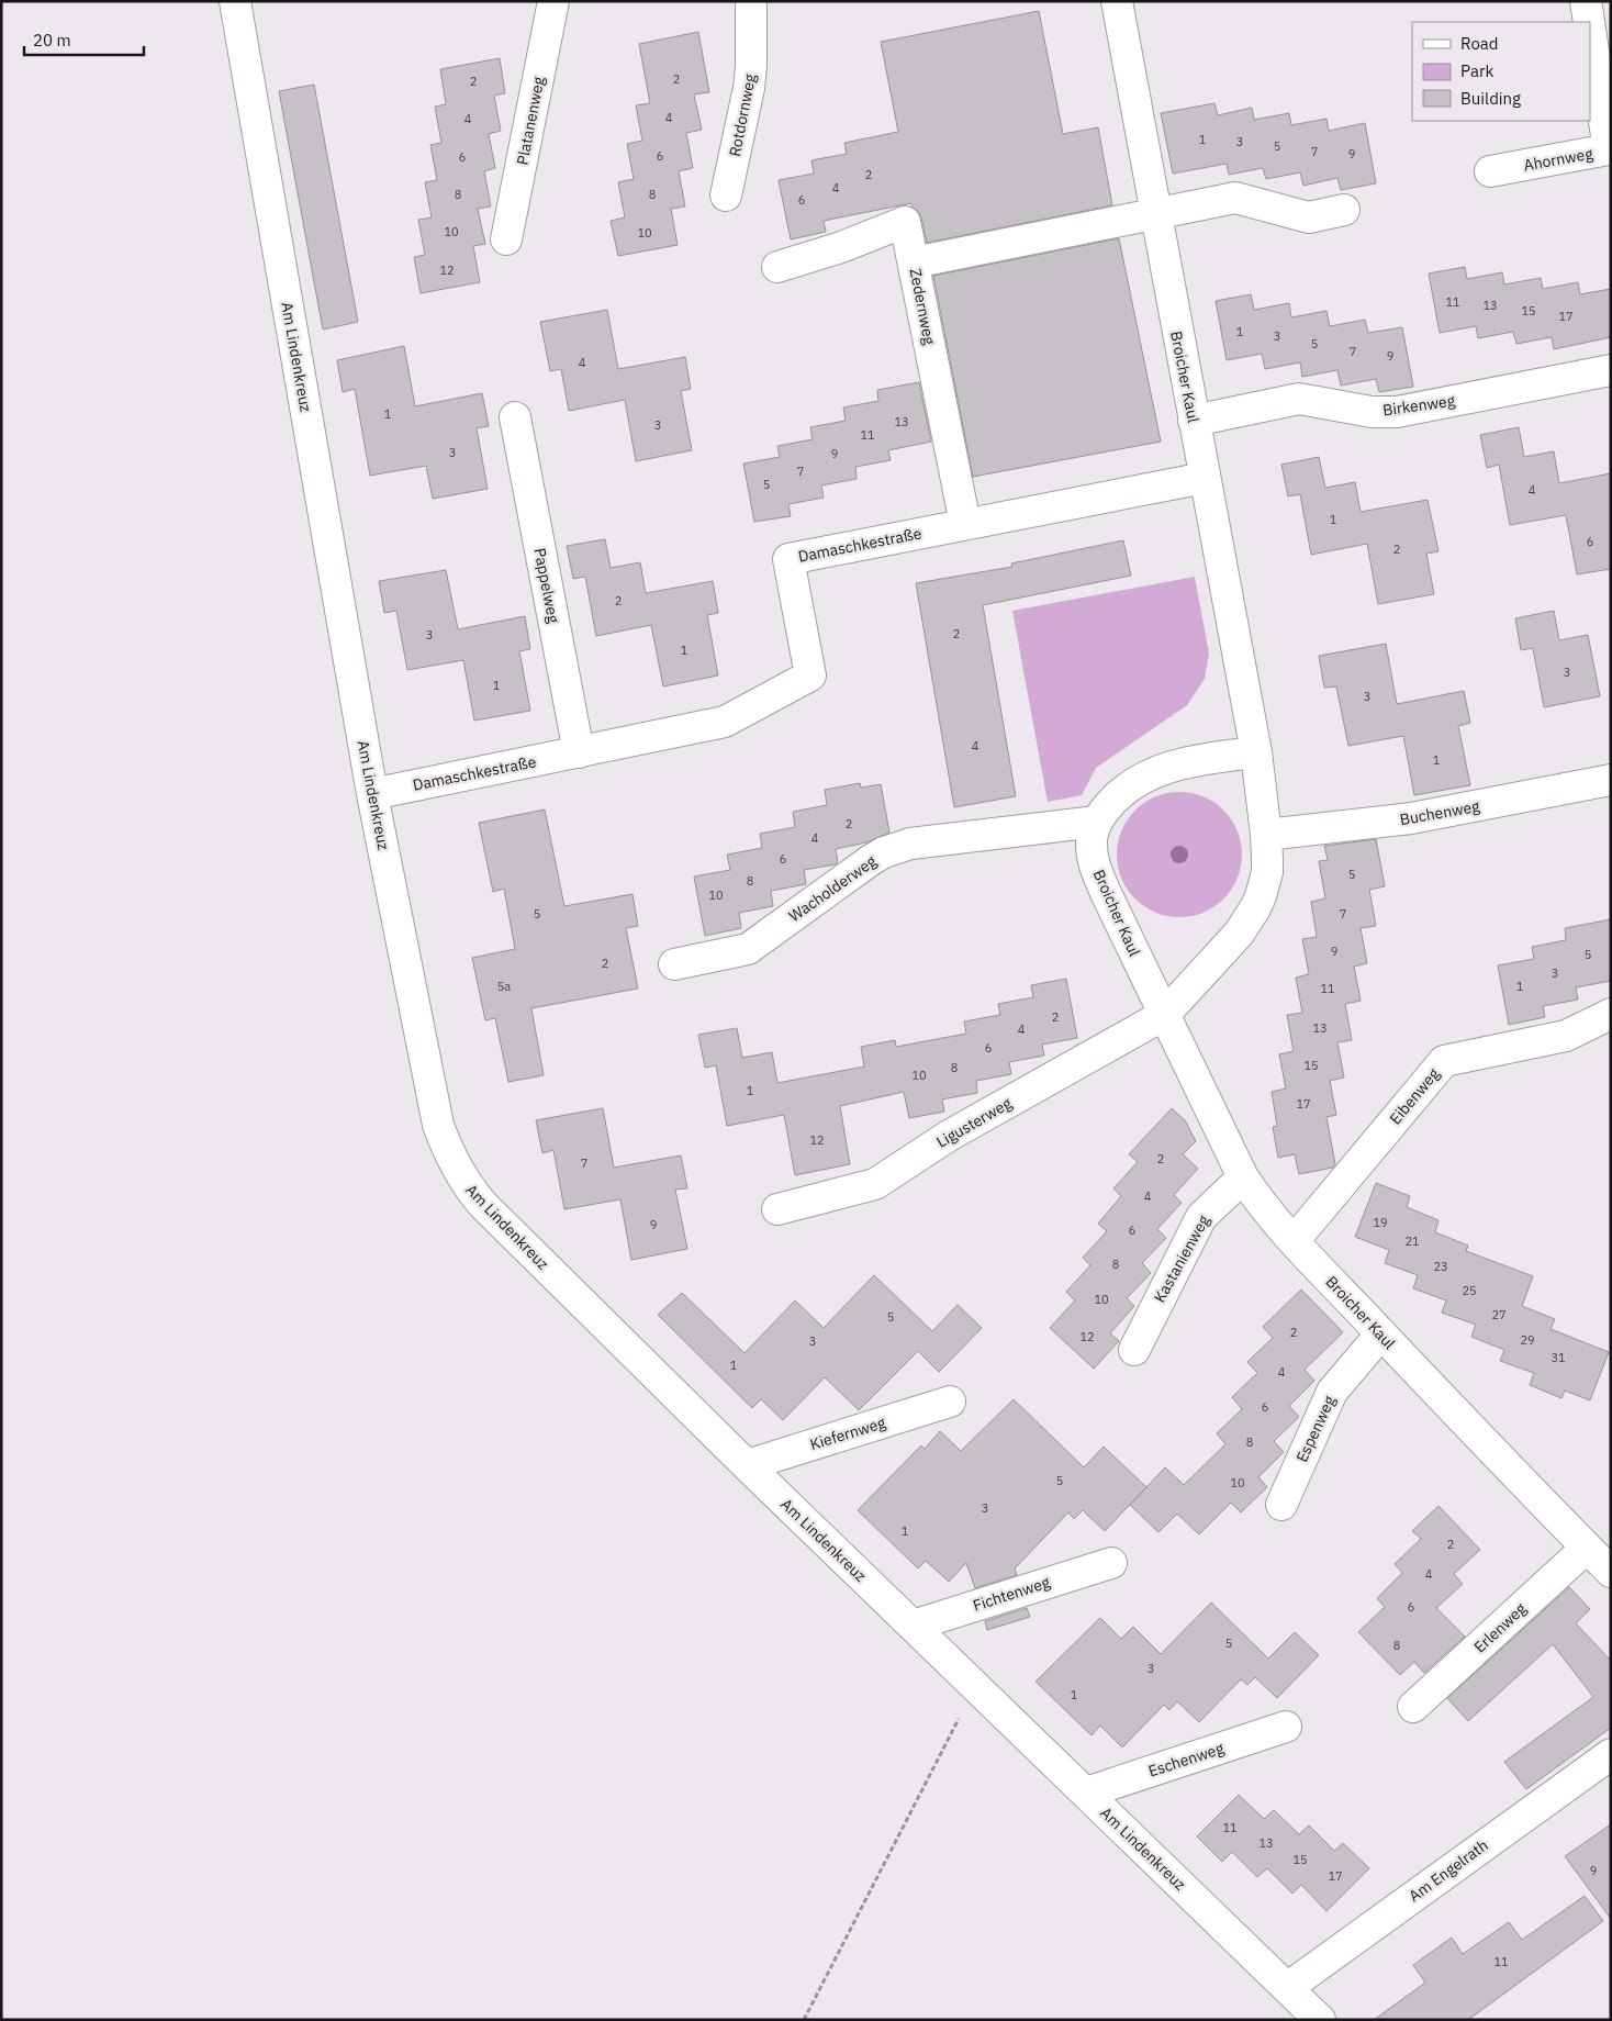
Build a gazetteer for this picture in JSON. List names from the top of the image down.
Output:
{
  "streets": {
    "street": [
      "Rotdornweg",
      "Platanenweg",
      "Ahornweg",
      "Zedernweg",
      "Am Lindenkreuz",
      "Broicher Kaul",
      "Birkenweg",
      "Damaschkestraße",
      "Pappelweg",
      "Buchenweg",
      "Wacholderweg",
      "Eibenweg",
      "Ligusterweg",
      "Kastanienweg",
      "Espenweg",
      "Kiefernweg",
      "Fichtenweg",
      "Erlenweg",
      "Eschenweg",
      "Am Engelrath"
    ]
  },
  "crossings": [
    ["Zedernweg", "Damaschkestraße"],
    ["Am Lindenkreuz", "Damaschkestraße"],
    ["Am Lindenkreuz", "Kiefernweg"],
    ["Am Lindenkreuz", "Fichtenweg"],
    ["Am Lindenkreuz", "Eschenweg"],
    ["Am Lindenkreuz", "Am Engelrath"],
    ["Broicher Kaul", "Birkenweg"],
    ["Broicher Kaul", "Damaschkestraße"],
    ["Broicher Kaul", "Buchenweg"],
    ["Broicher Kaul", "Wacholderweg"],
    ["Broicher Kaul", "Eibenweg"],
    ["Broicher Kaul", "Ligusterweg"],
    ["Broicher Kaul", "Kastanienweg"],
    ["Broicher Kaul", "Espenweg"],
    ["Broicher Kaul", "Erlenweg"],
    ["Damaschkestraße", "Pappelweg"]
  ],
  "house_numbers": [
    "2",
    "2",
    "4",
    "4",
    "1",
    "3",
    "5",
    "7",
    "9",
    "6",
    "6",
    "2",
    "4",
    "8",
    "8",
    "6",
    "10",
    "10",
    "12",
    "11",
    "13",
    "15",
    "17",
    "1",
    "3",
    "5",
    "7",
    "9",
    "4",
    "1",
    "13",
    "3",
    "11",
    "3",
    "9",
    "7",
    "5",
    "4",
    "1",
    "6",
    "2",
    "2",
    "2",
    "3",
    "1",
    "3",
    "1",
    "3",
    "4",
    "1",
    "2",
    "4",
    "6",
    "5",
    "8",
    "10",
    "5",
    "7",
    "9",
    "5",
    "2",
    "3",
    "5a",
    "1",
    "11",
    "2",
    "13",
    "4",
    "6",
    "15",
    "8",
    "10",
    "1",
    "17",
    "12",
    "2",
    "7",
    "4",
    "19",
    "9",
    "6",
    "21",
    "8",
    "23",
    "25",
    "10",
    "27",
    "5",
    "2",
    "12",
    "29",
    "3",
    "31",
    "1",
    "4",
    "6",
    "8",
    "5",
    "10",
    "3",
    "1",
    "2",
    "4",
    "6",
    "5",
    "8",
    "3",
    "1",
    "11",
    "13",
    "15",
    "9",
    "17",
    "11"
  ],
  "legend": ["Road", "Park", "Building"],
  "scale_bar": "20 m"
}
